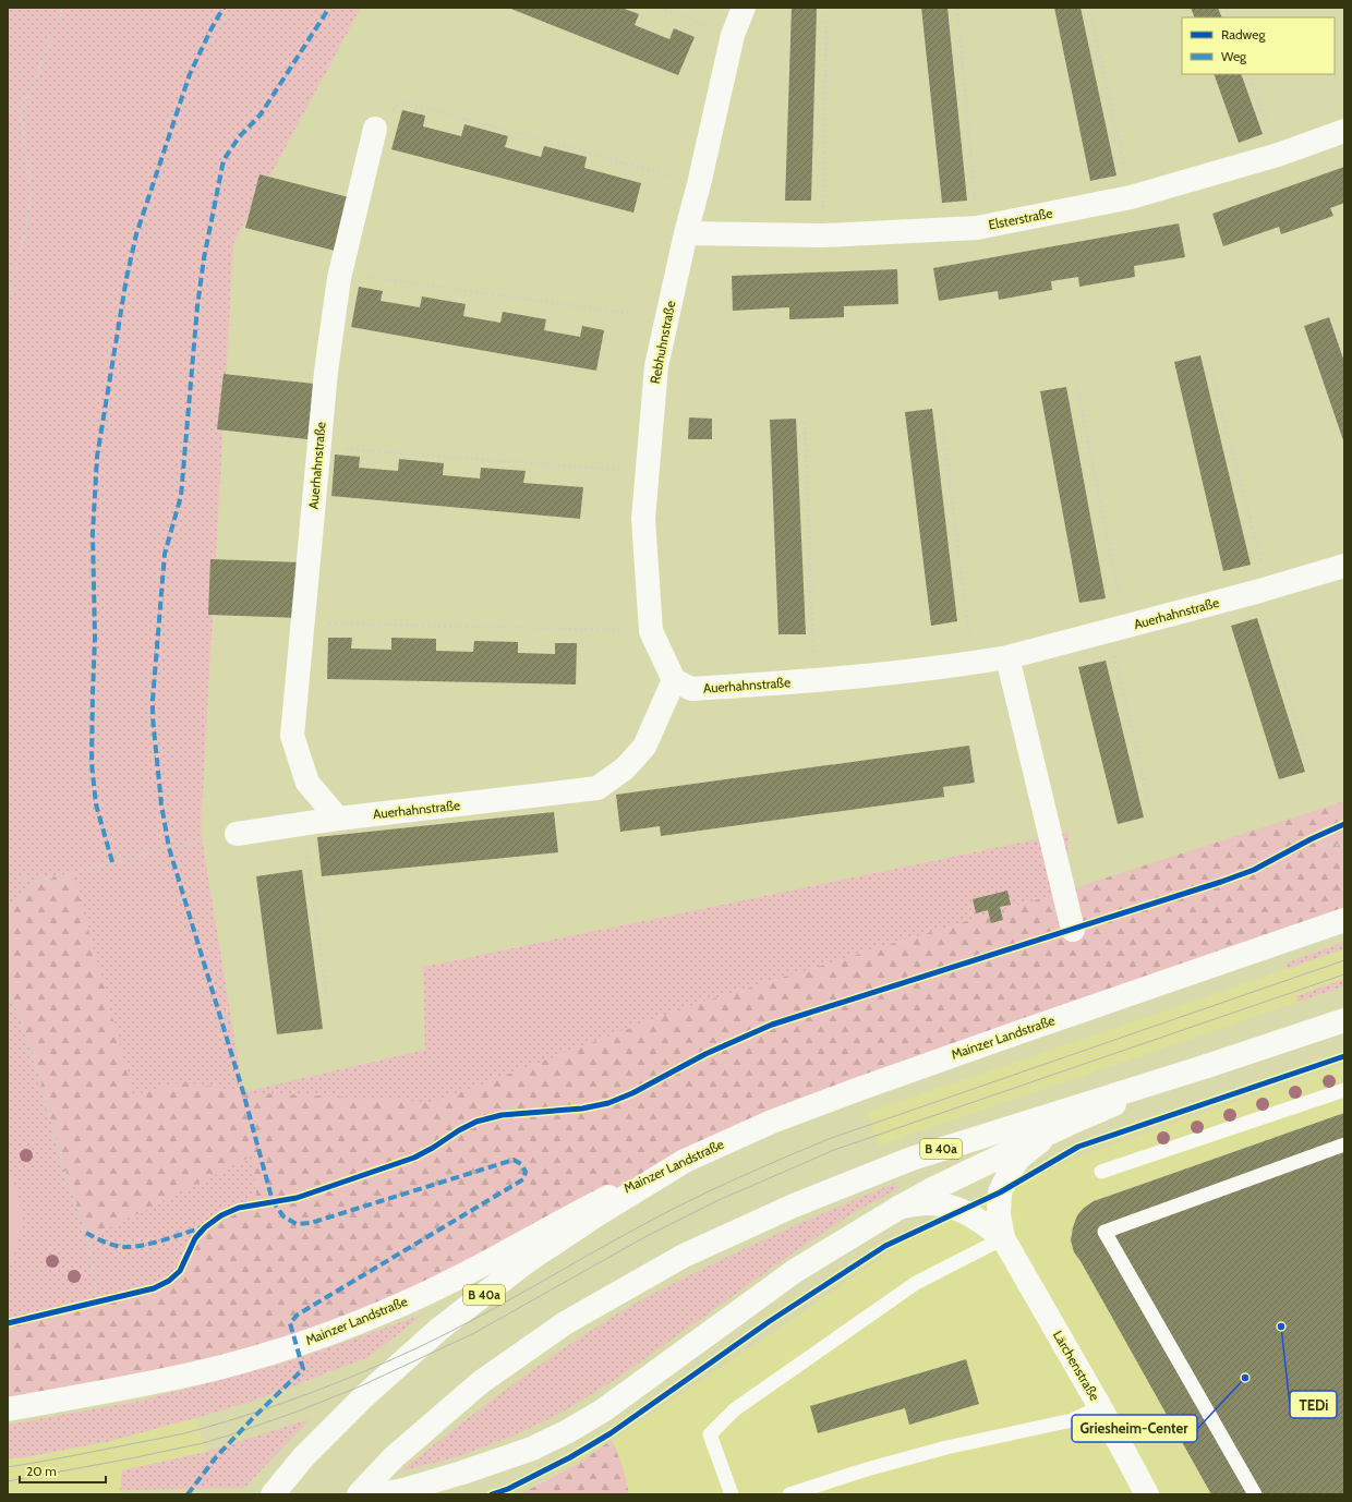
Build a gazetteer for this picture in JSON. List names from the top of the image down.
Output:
{
  "streets": {
    "main road": [
      "Elsterstraße",
      "Rebhuhnstraße",
      "Auerhahnstraße",
      "Mainzer Landstraße",
      "B 40a",
      "Lärchenstraße"
    ]
  },
  "crossings": [
    ["Elsterstraße", "Rebhuhnstraße"],
    ["Rebhuhnstraße", "Auerhahnstraße"],
    ["Mainzer Landstraße", "B 40a"]
  ],
  "places": ["TEDi", "Griesheim-Center"],
  "legend": ["Radweg", "Weg"],
  "scale_bar": "20 m"
}
